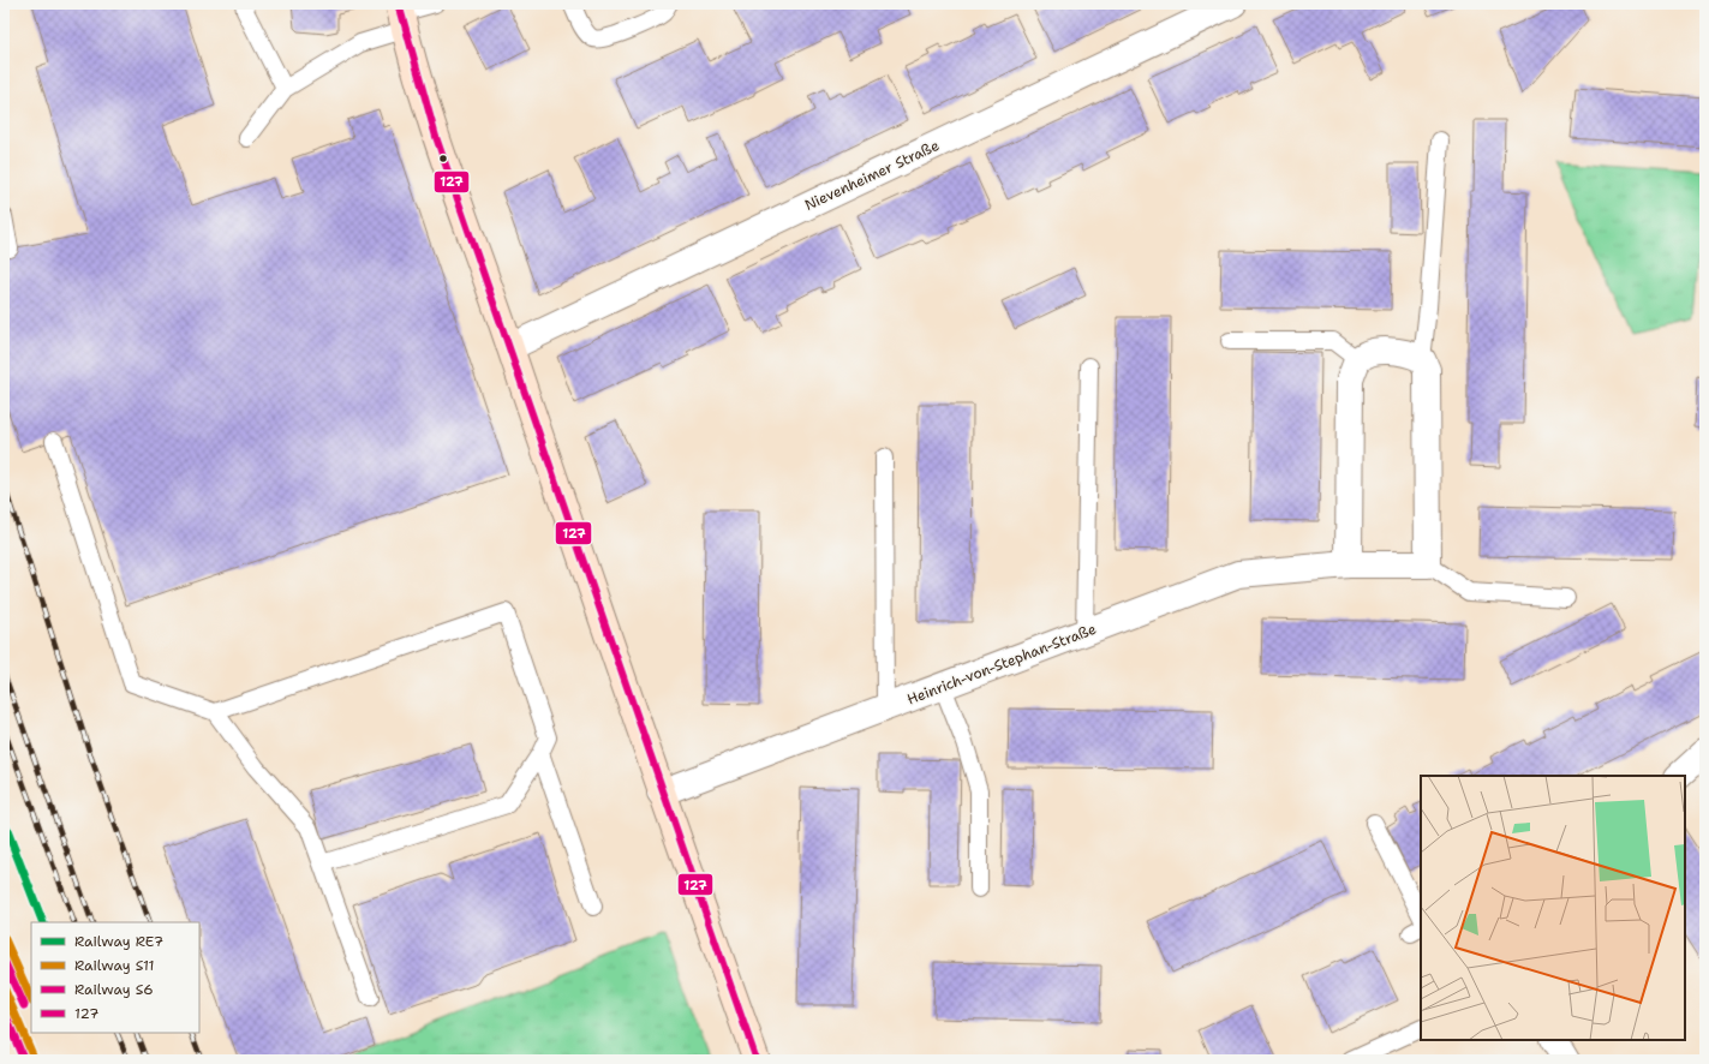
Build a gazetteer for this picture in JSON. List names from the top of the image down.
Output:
{
  "streets": {
    "street": ["Nievenheimer Straße", "Heinrich-von-Stephan-Straße"]
  },
  "lines": [
    "transit line 127",
    "rail line RE7",
    "rail line S11",
    "rail line S6"
  ],
  "legend": [
    "Railway RE7",
    "Railway S11",
    "Railway S6",
    "127"
  ]
}
